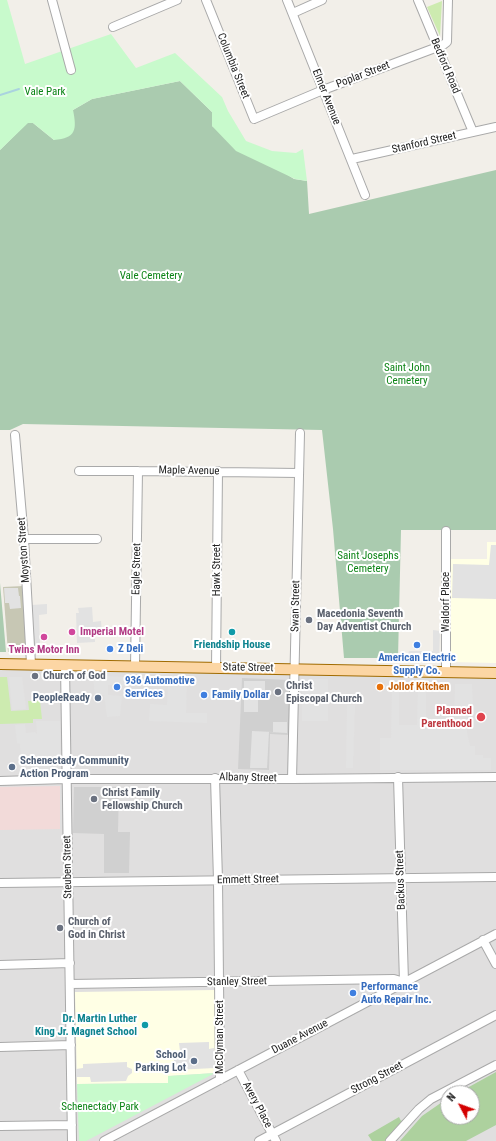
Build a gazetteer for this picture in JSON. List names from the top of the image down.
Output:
{
  "streets": {
    "main road": ["State Street"],
    "street": [
      "Columbia Street",
      "Bedford Road",
      "Poplar Street",
      "Elmer Avenue",
      "Stanford Street",
      "Maple Avenue",
      "Moyston Street",
      "Eagle Street",
      "Hawk Street",
      "Waldorf Place",
      "Swan Street",
      "Albany Street",
      "Steuben Street",
      "Emmett Street",
      "Backus Street",
      "Stanley Street",
      "McClyman Street",
      "Duane Avenue",
      "Strong Street",
      "Avery Place"
    ]
  },
  "crossings": [
    ["Columbia Street", "Poplar Street"],
    ["Bedford Road", "Poplar Street"],
    ["Bedford Road", "Stanford Street"],
    ["Poplar Street", "Elmer Avenue"],
    ["Elmer Avenue", "Stanford Street"],
    ["Maple Avenue", "Eagle Street"],
    ["Maple Avenue", "Hawk Street"],
    ["Maple Avenue", "Swan Street"],
    ["Moyston Street", "State Street"],
    ["Eagle Street", "State Street"],
    ["Hawk Street", "State Street"],
    ["Waldorf Place", "State Street"],
    ["Swan Street", "State Street"],
    ["Swan Street", "Albany Street"],
    ["State Street", "Steuben Street"],
    ["Albany Street", "Steuben Street"],
    ["Albany Street", "Backus Street"],
    ["Albany Street", "McClyman Street"],
    ["Steuben Street", "Emmett Street"],
    ["Steuben Street", "Stanley Street"],
    ["Emmett Street", "Backus Street"],
    ["Emmett Street", "McClyman Street"],
    ["Backus Street", "Stanley Street"],
    ["Backus Street", "Duane Avenue"],
    ["Stanley Street", "McClyman Street"],
    ["Stanley Street", "Duane Avenue"],
    ["McClyman Street", "Duane Avenue"],
    ["Duane Avenue", "Avery Place"],
    ["Strong Street", "Avery Place"]
  ],
  "parks": [
    "Vale Park",
    "Vale Cemetery",
    "Saint John Cemetery",
    "Saint Josephs Cemetery",
    "Schenectady Park"
  ],
  "places": [
    "Macedonia Seventh Day Adventist Church",
    "Imperial Motel",
    "Friendship House",
    "Twins Motor Inn",
    "American Electric Supply Co.",
    "Z Deli",
    "Church of God",
    "936 Automotive Services",
    "Jollof Kitchen",
    "Christ Episcopal Church",
    "Family Dollar",
    "PeopleReady",
    "Planned Parenthood",
    "Schenectady Community Action Program",
    "Christ Family Fellowship Church",
    "Church of God in Christ",
    "Performance Auto Repair Inc.",
    "Dr. Martin Luther King Jr. Magnet School",
    "School Parking Lot"
  ],
  "north": "top left"
}
